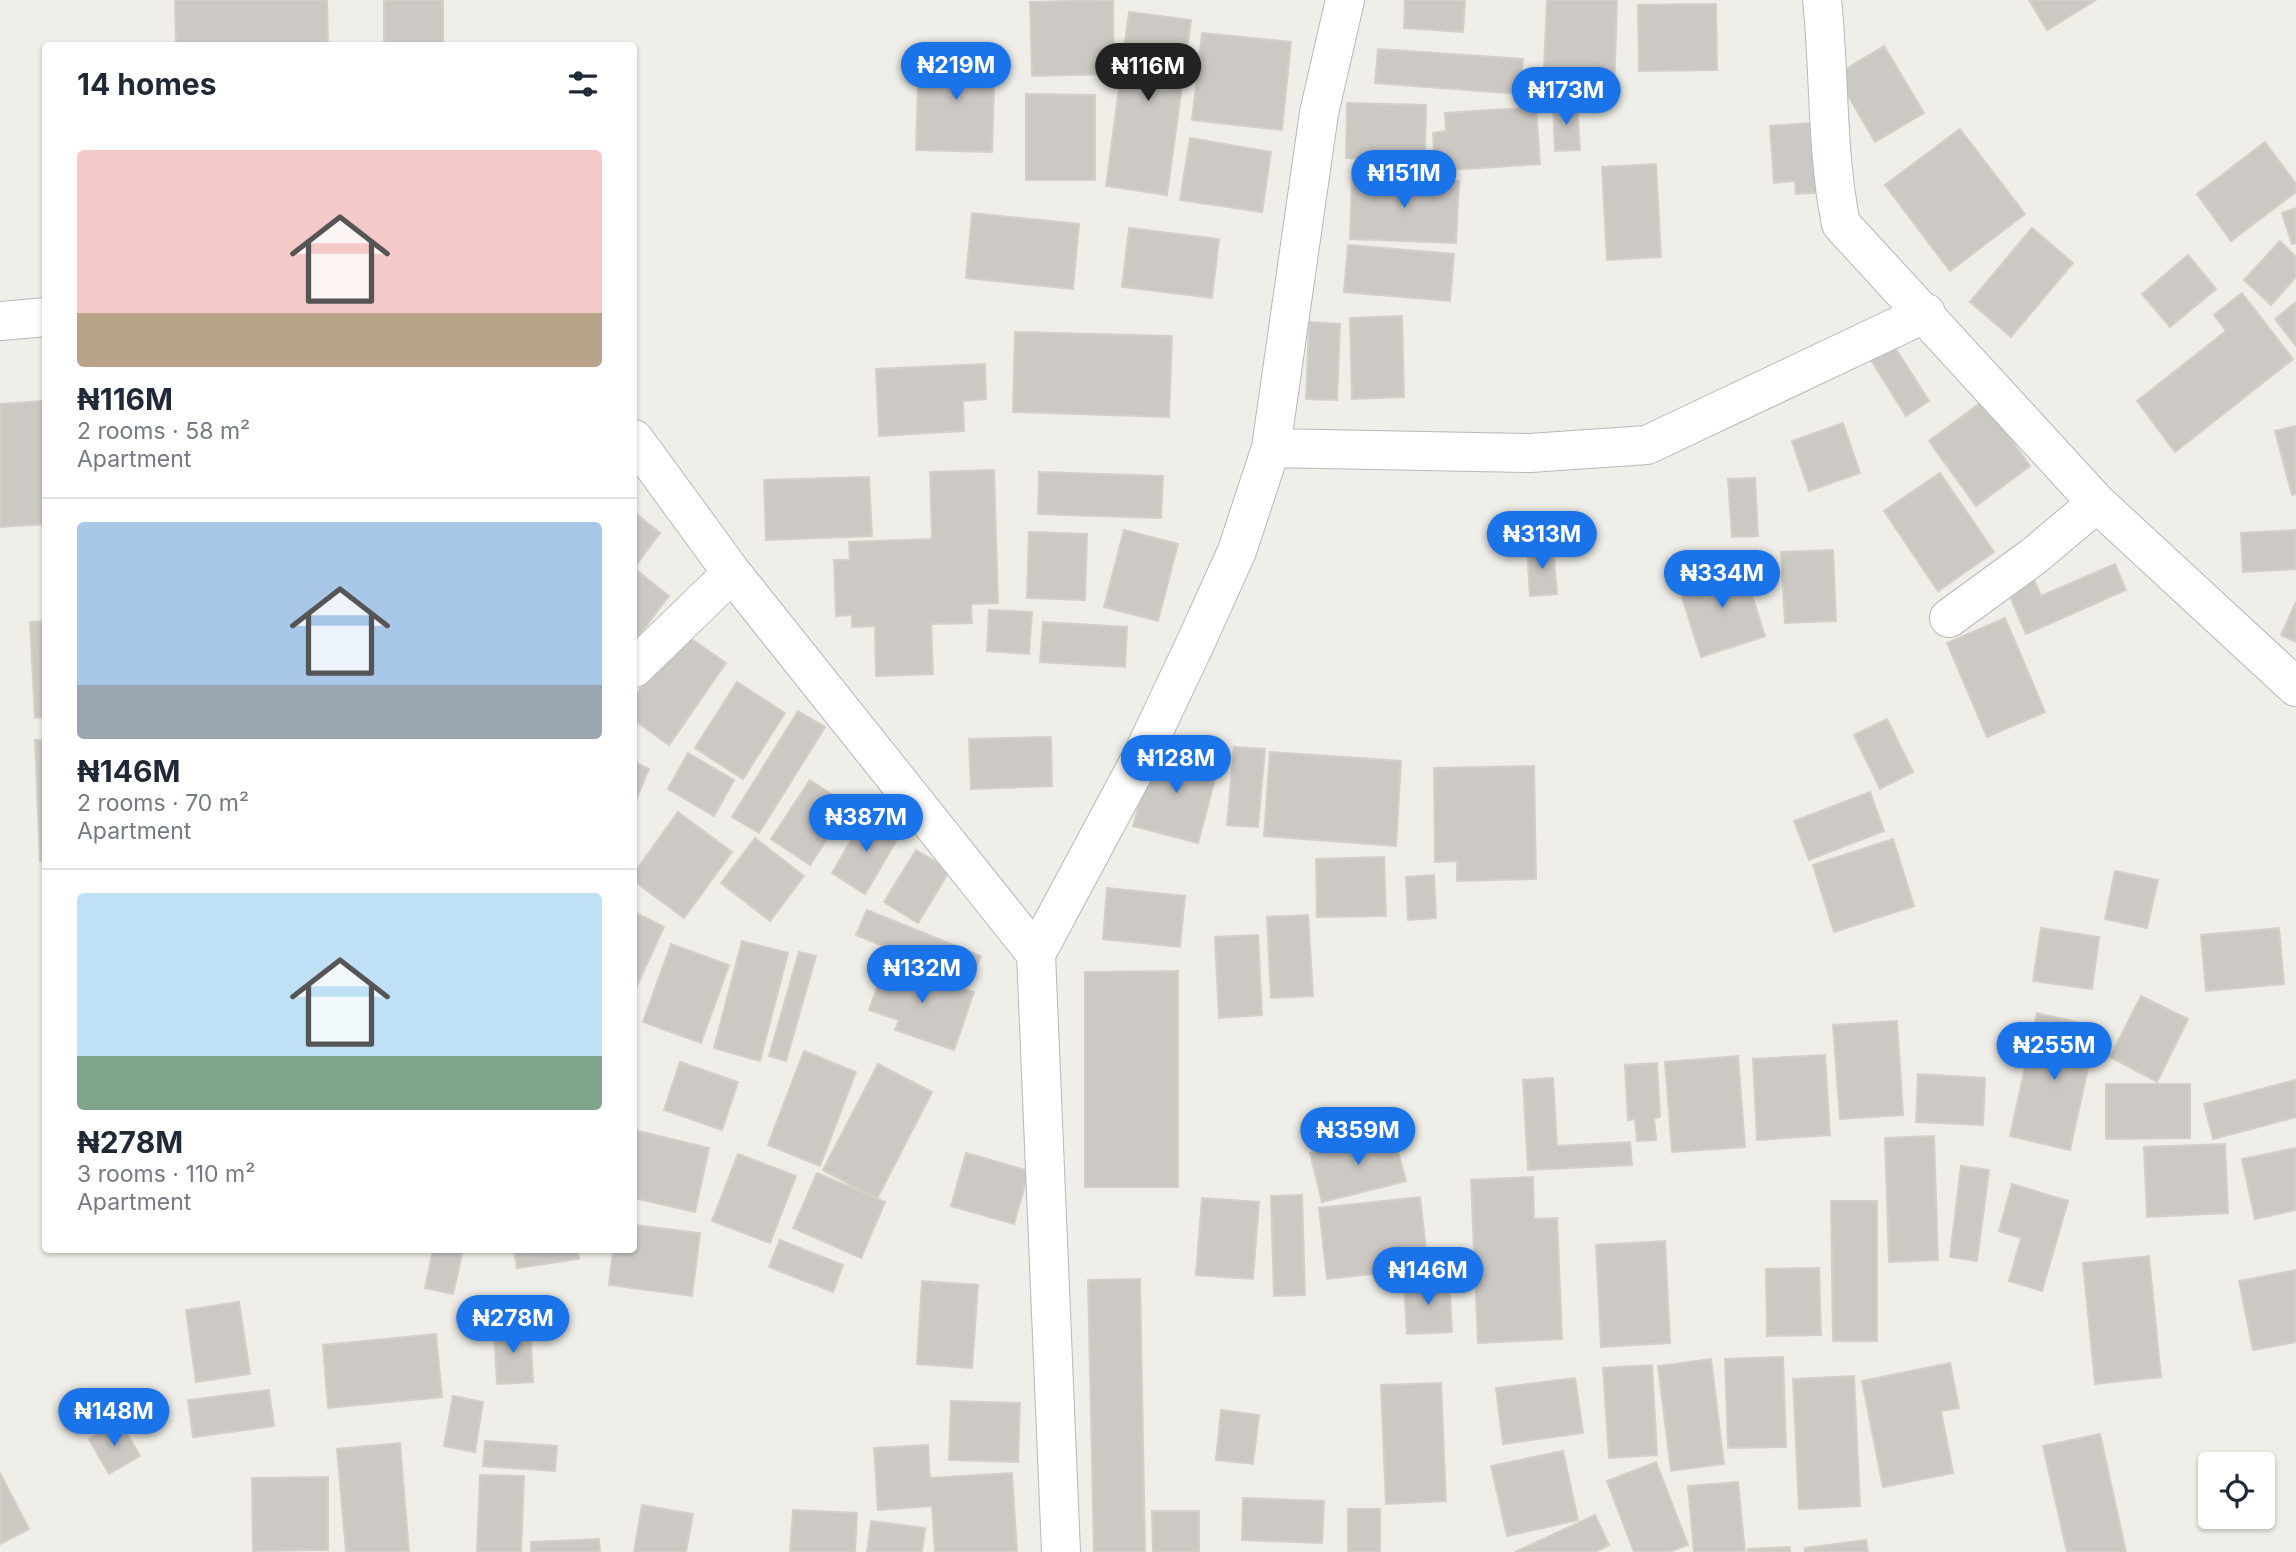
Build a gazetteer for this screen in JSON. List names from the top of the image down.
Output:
{
  "page": {
    "price": [
      "₦219M",
      "₦116M",
      "₦173M",
      "₦151M",
      "₦313M",
      "₦334M",
      "₦128M",
      "₦387M",
      "₦132M",
      "₦255M",
      "₦359M",
      "₦146M",
      "₦278M",
      "₦148M"
    ],
    "heading": "14 homes",
    "list": [
      {
        "name": "₦116M",
        "note": "2 rooms · 58 m² · Apartment"
      },
      {
        "name": "₦146M",
        "note": "2 rooms · 70 m² · Apartment"
      },
      {
        "name": "₦278M",
        "note": "3 rooms · 110 m² · Apartment"
      }
    ]
  }
}
